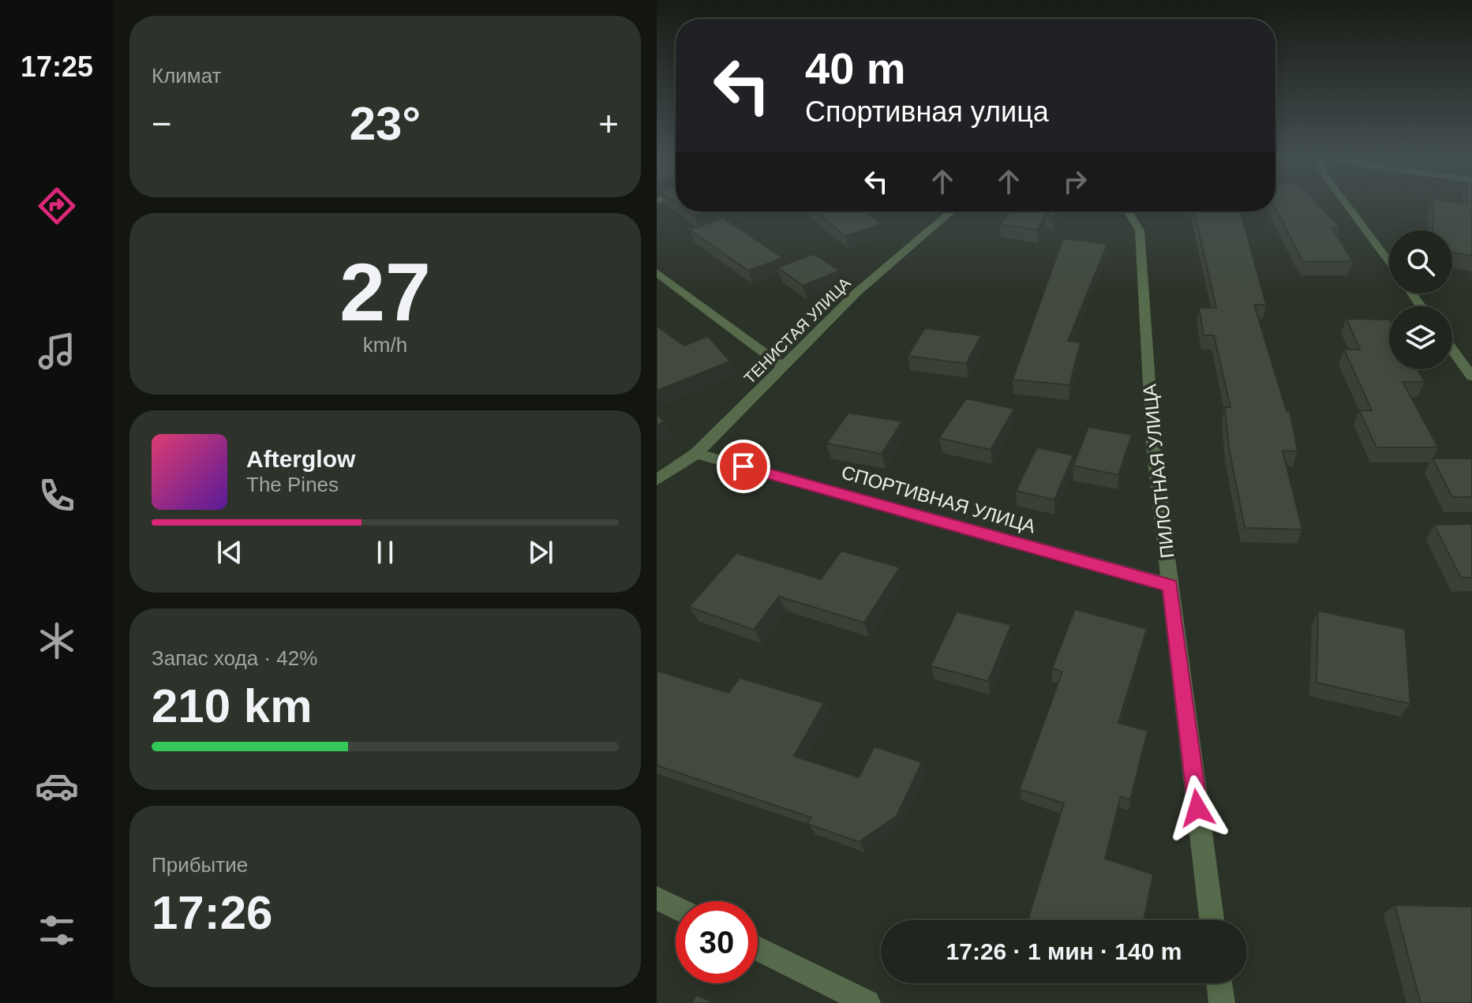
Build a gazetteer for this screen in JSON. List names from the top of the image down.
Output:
{
  "streets": {
    "street": ["ТЕНИСТАЯ УЛИЦА", "ПИЛОТНАЯ УЛИЦА", "СПОРТИВНАЯ УЛИЦА"]
  },
  "crossings": [
    ["ТЕНИСТАЯ УЛИЦА", "СПОРТИВНАЯ УЛИЦА"],
    ["ПИЛОТНАЯ УЛИЦА", "СПОРТИВНАЯ УЛИЦА"]
  ],
  "page": {
    "tabs": "17:25",
    "tile": [
      "Климат",
      ["27", "km/h"],
      ["Запас хода · 42%", "210 km"],
      ["Прибытие", "17:26"]
    ],
    "turn": ["40 m", "Спортивная улица"],
    "heat": ["−", "23°", "+"],
    "song": ["Afterglow", "The Pines"],
    "limit": "30",
    "trip": "17:26 · 1 мин · 140 m"
  }
}
